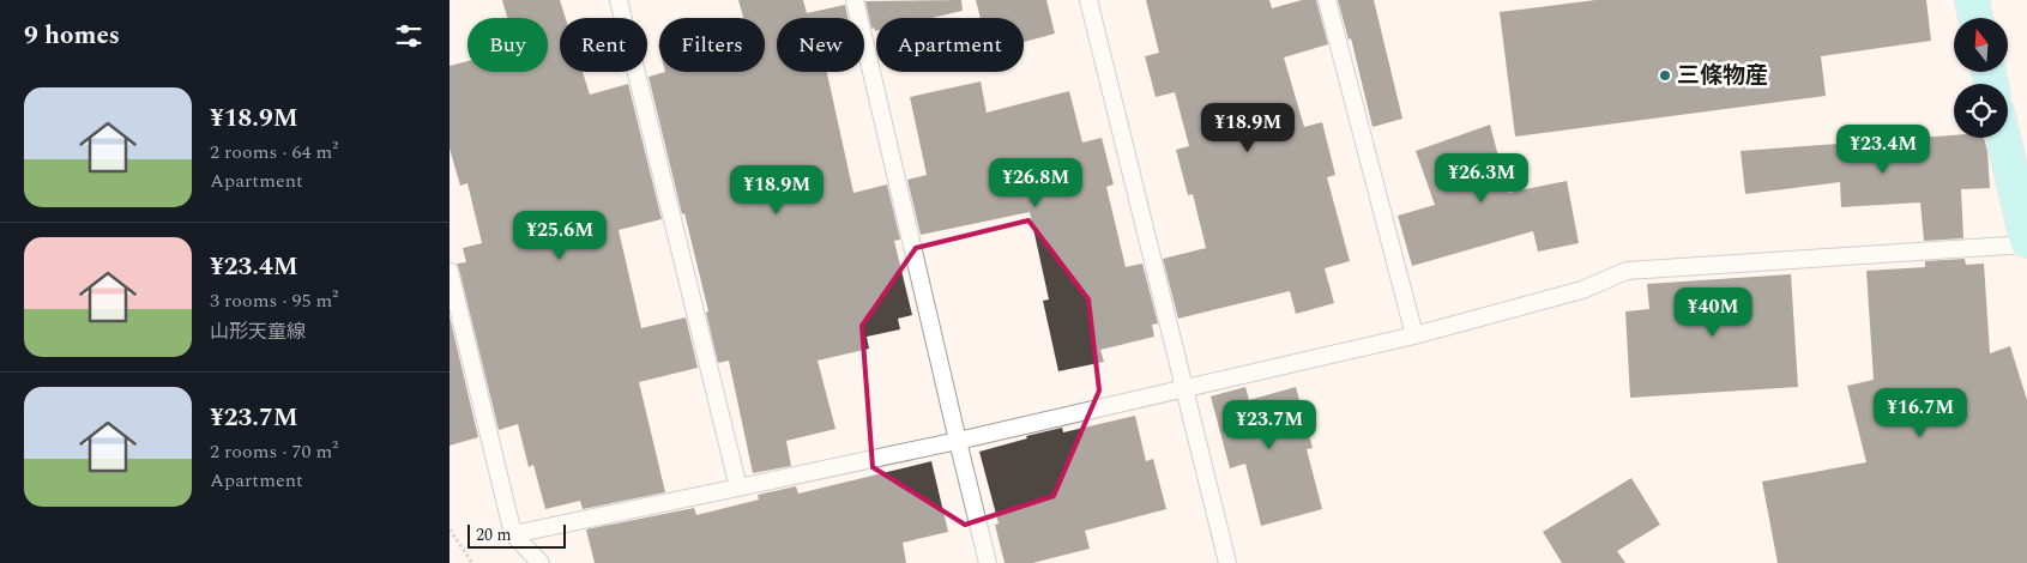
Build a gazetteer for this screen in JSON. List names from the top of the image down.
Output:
{
  "places": ["三條物産"],
  "scale_bar": "20 m",
  "north": "top",
  "page": {
    "heading": "9 homes",
    "chip": [
      "Buy",
      "Rent",
      "Filters",
      "New",
      "Apartment"
    ],
    "list": [
      {
        "name": "¥18.9M",
        "note": "2 rooms · 64 m² · Apartment"
      },
      {
        "name": "¥23.4M",
        "note": "3 rooms · 95 m² · 山形天童線"
      },
      {
        "name": "¥23.7M",
        "note": "2 rooms · 70 m² · Apartment"
      }
    ],
    "price": [
      "¥18.9M",
      "¥23.4M",
      "¥26.3M",
      "¥26.8M",
      "¥18.9M",
      "¥25.6M",
      "¥40M",
      "¥16.7M",
      "¥23.7M"
    ],
    "scale": "20 m"
  }
}
